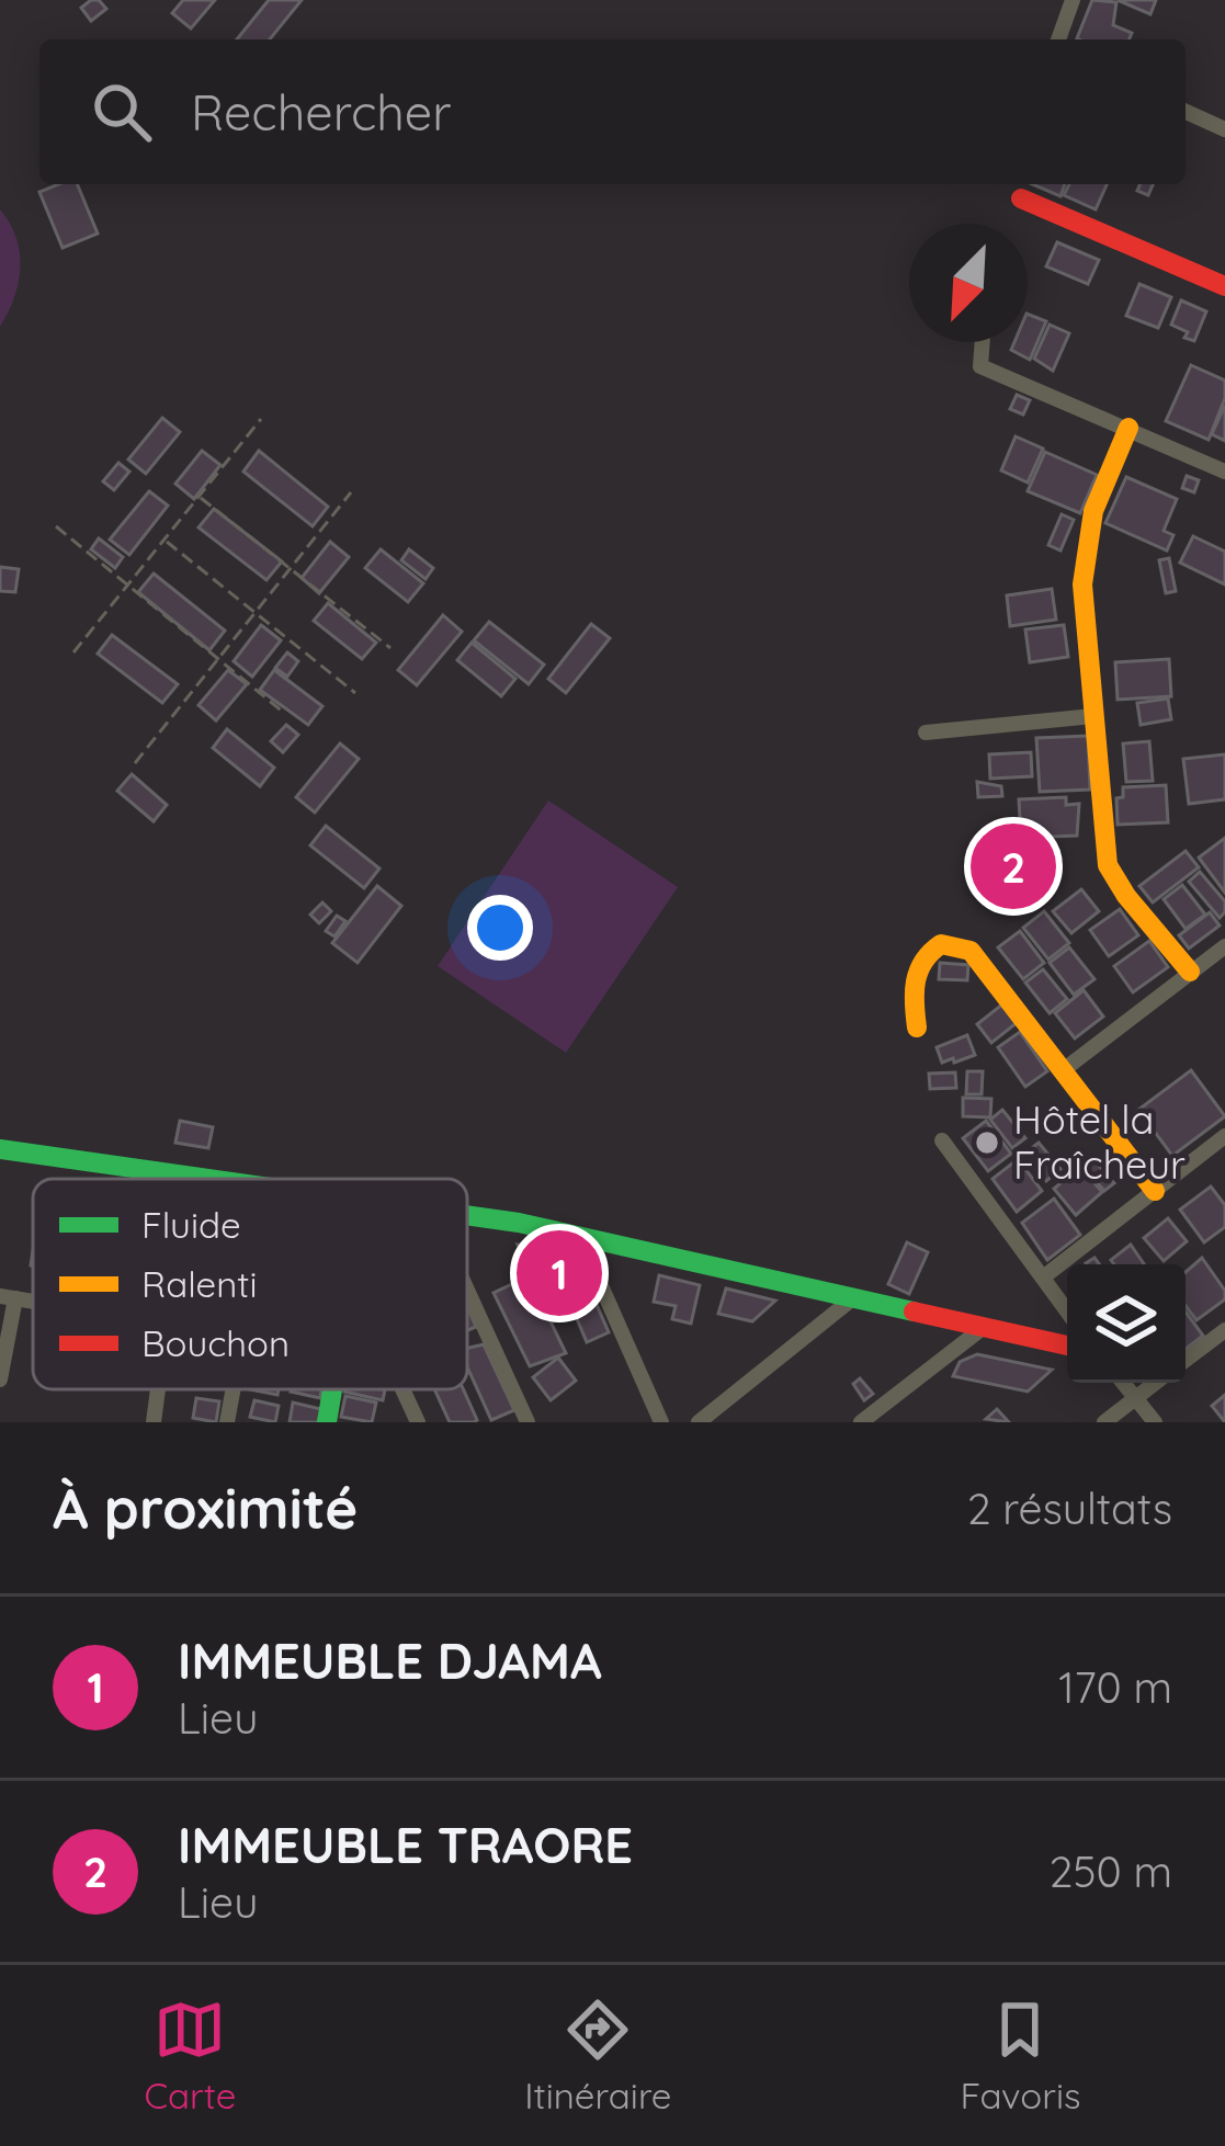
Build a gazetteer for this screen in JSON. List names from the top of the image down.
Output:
{
  "places": ["Hôtel la Fraîcheur"],
  "legend": ["Fluide", "Ralenti", "Bouchon"],
  "north": "bottom left",
  "page": {
    "search": "Rechercher",
    "pins": ["2", "1"],
    "heading": ["À proximité", "2 résultats"],
    "list": [
      {
        "mark": "1",
        "name": "IMMEUBLE DJAMA",
        "note": "Lieu",
        "value": "170 m"
      },
      {
        "mark": "2",
        "name": "IMMEUBLE TRAORE",
        "note": "Lieu",
        "value": "250 m"
      }
    ],
    "nav": ["Carte", "Itinéraire", "Favoris"]
  }
}
